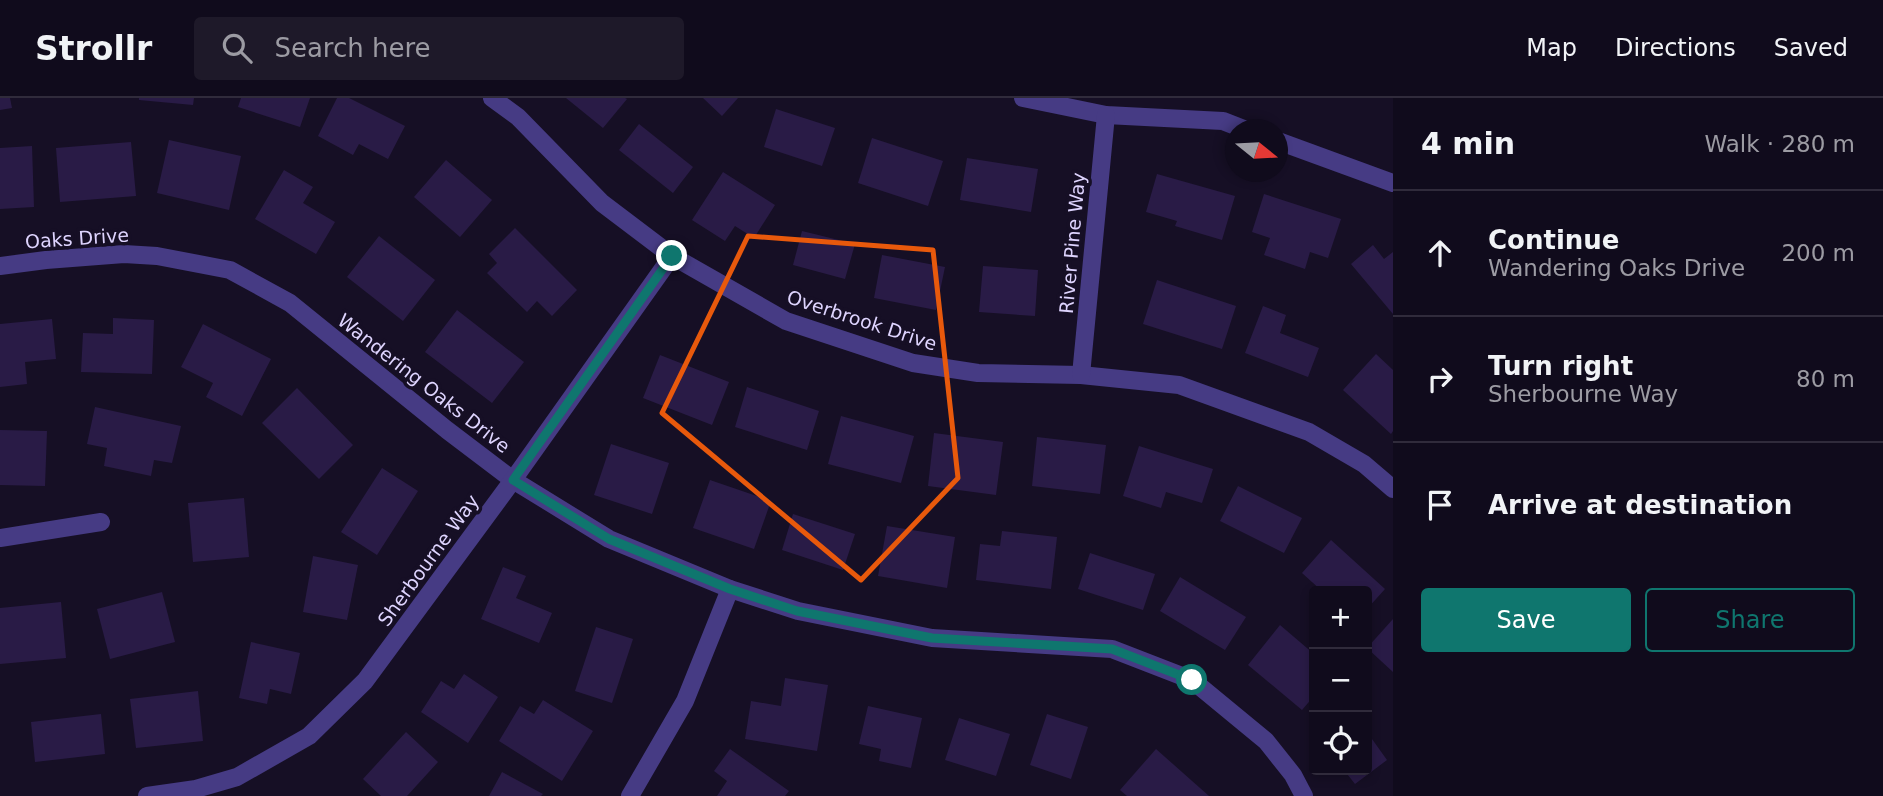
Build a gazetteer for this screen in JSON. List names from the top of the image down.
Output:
{
  "streets": {
    "street": [
      "Oaks Drive",
      "River Pine Way",
      "Overbrook Drive",
      "Wandering Oaks Drive",
      "Sherbourne Way"
    ]
  },
  "crossings": [
    ["Oaks Drive", "Wandering Oaks Drive"],
    ["River Pine Way", "Overbrook Drive"],
    ["Overbrook Drive", "Sherbourne Way"],
    ["Wandering Oaks Drive", "Sherbourne Way"]
  ],
  "north": "right",
  "page": {
    "header": "Strollr",
    "search": "Search here",
    "nav": ["Map", "Directions", "Saved"],
    "heading": ["4 min", "Walk · 280 m"],
    "list": [
      ["Continue", "Wandering Oaks Drive", "200 m"],
      ["Turn right", "Sherbourne Way", "80 m"],
      "Arrive at destination"
    ],
    "buttons": ["Save", "Share"],
    "map_buttons": ["+", "−"]
  }
}
